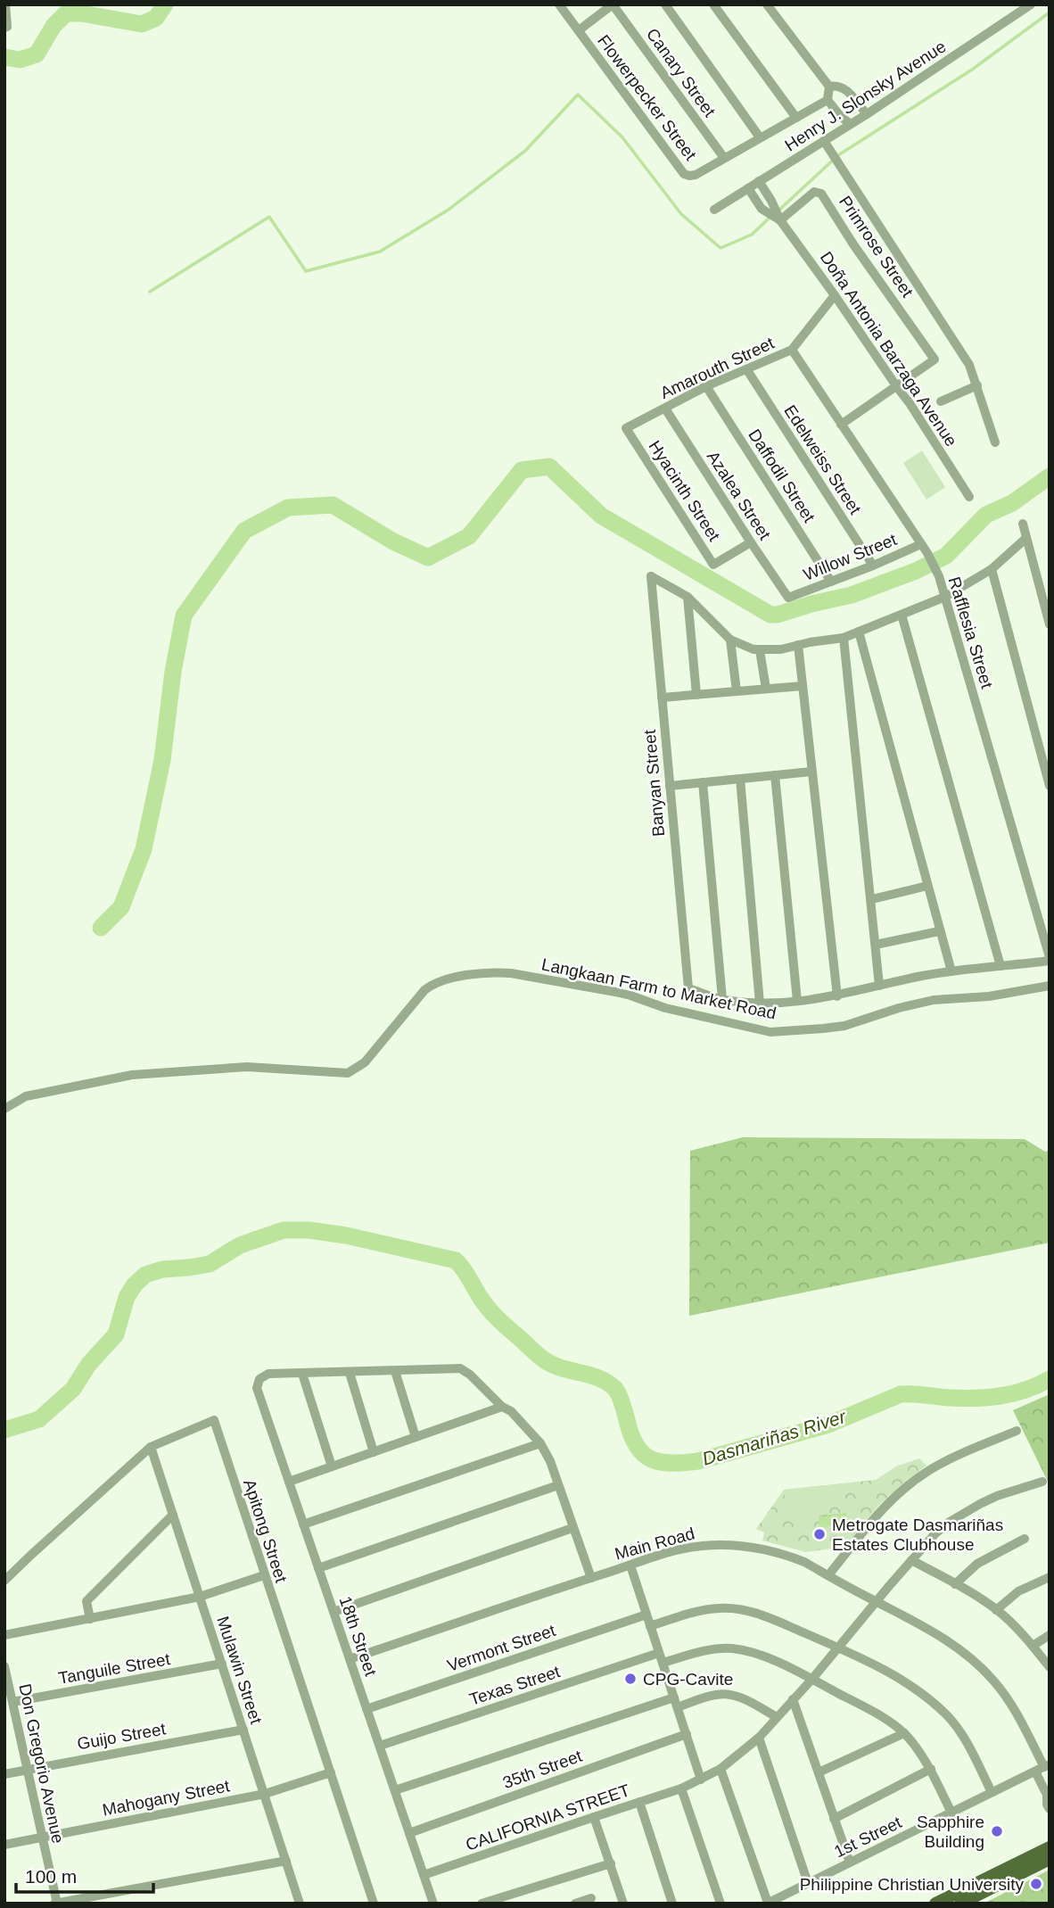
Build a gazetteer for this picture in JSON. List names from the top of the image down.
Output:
{
  "streets": {
    "street": [
      "Canary Street",
      "Henry J. Slonsky Avenue",
      "Flowerpecker Street",
      "Primrose Street",
      "Doña Antonia Barzaga Avenue",
      "Amarouth Street",
      "Edelweiss Street",
      "Daffodil Street",
      "Hyacinth Street",
      "Azalea Street",
      "Willow Street",
      "Rafflesia Street",
      "Banyan Street",
      "Langkaan Farm to Market Road",
      "Apitong Street",
      "Main Road",
      "18th Street",
      "Vermont Street",
      "Tanguile Street",
      "Mulawin Street",
      "Texas Street",
      "Guijo Street",
      "Don Gregorio Avenue",
      "35th Street",
      "Mahogany Street",
      "CALIFORNIA STREET",
      "1st Street"
    ]
  },
  "crossings": [
    ["Canary Street", "Flowerpecker Street"],
    ["Henry J. Slonsky Avenue", "Doña Antonia Barzaga Avenue"],
    ["Primrose Street", "Doña Antonia Barzaga Avenue"],
    ["Doña Antonia Barzaga Avenue", "Amarouth Street"],
    ["Amarouth Street", "Edelweiss Street"],
    ["Amarouth Street", "Daffodil Street"],
    ["Amarouth Street", "Hyacinth Street"],
    ["Amarouth Street", "Azalea Street"],
    ["Amarouth Street", "Rafflesia Street"],
    ["Edelweiss Street", "Willow Street"],
    ["Daffodil Street", "Willow Street"],
    ["Hyacinth Street", "Azalea Street"],
    ["Azalea Street", "Willow Street"],
    ["Willow Street", "Rafflesia Street"],
    ["Apitong Street", "Mulawin Street"],
    ["Apitong Street", "Mahogany Street"],
    ["Main Road", "18th Street"],
    ["Main Road", "1st Street"],
    ["18th Street", "Vermont Street"],
    ["18th Street", "Texas Street"],
    ["18th Street", "35th Street"],
    ["18th Street", "CALIFORNIA STREET"],
    ["Tanguile Street", "Mulawin Street"],
    ["Tanguile Street", "Don Gregorio Avenue"],
    ["Mulawin Street", "Guijo Street"],
    ["Mulawin Street", "Mahogany Street"],
    ["Texas Street", "1st Street"],
    ["Guijo Street", "Don Gregorio Avenue"],
    ["Don Gregorio Avenue", "Mahogany Street"]
  ],
  "water": ["Dasmariñas River"],
  "places": [
    "Metrogate Dasmariñas Estates Clubhouse",
    "CPG-Cavite",
    "Sapphire Building",
    "Philippine Christian University"
  ],
  "scale_bar": "100 m"
}
